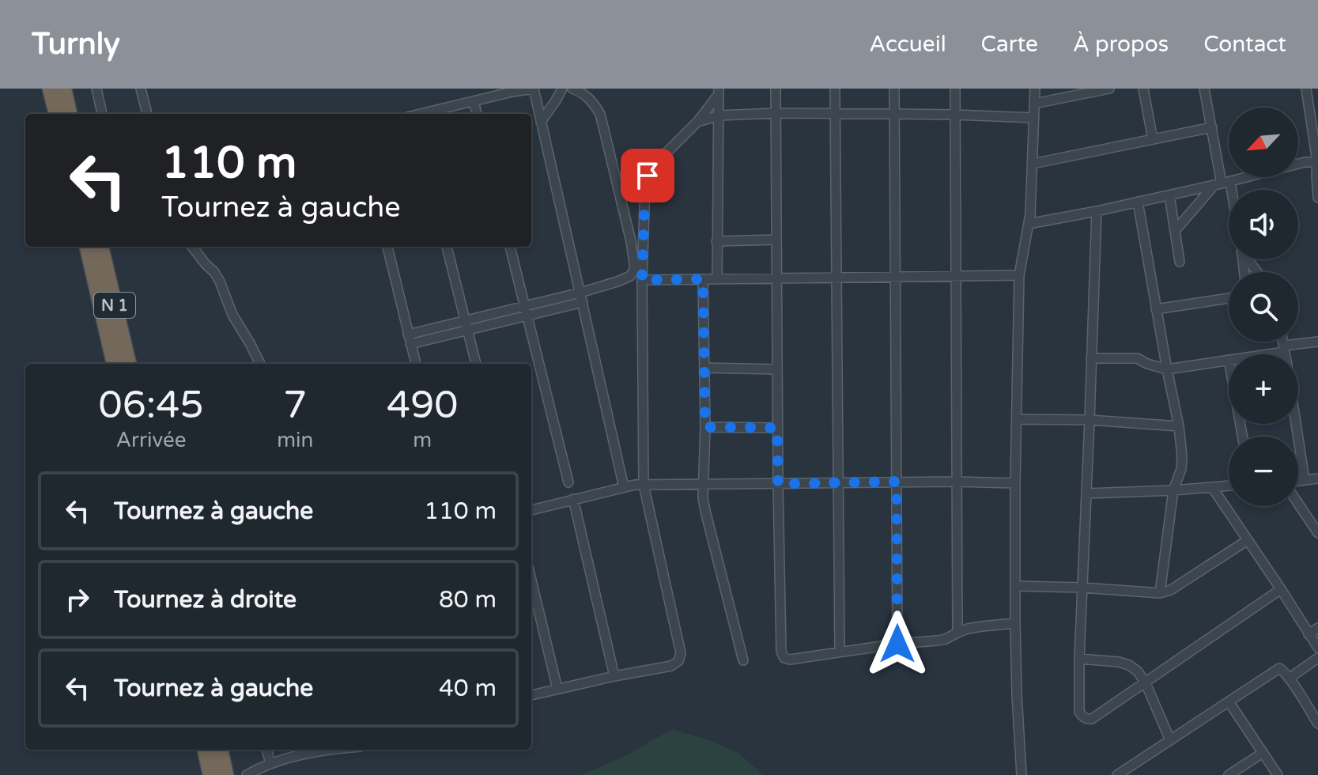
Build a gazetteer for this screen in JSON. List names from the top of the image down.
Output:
{
  "streets": {
    "highway": ["N 1"]
  },
  "north": "bottom left",
  "page": {
    "header": "Turnly",
    "nav": [
      "Accueil",
      "Carte",
      "À propos",
      "Contact"
    ],
    "map_buttons": ["+", "−"],
    "turn": ["110 m", "Tournez à gauche"],
    "eta": [
      "06:45",
      "Arrivée",
      "7",
      "min",
      "490",
      "m"
    ],
    "list": [
      {
        "name": "Tournez à gauche",
        "value": "110 m"
      },
      {
        "name": "Tournez à droite",
        "value": "80 m"
      },
      {
        "name": "Tournez à gauche",
        "value": "40 m"
      }
    ]
  }
}
